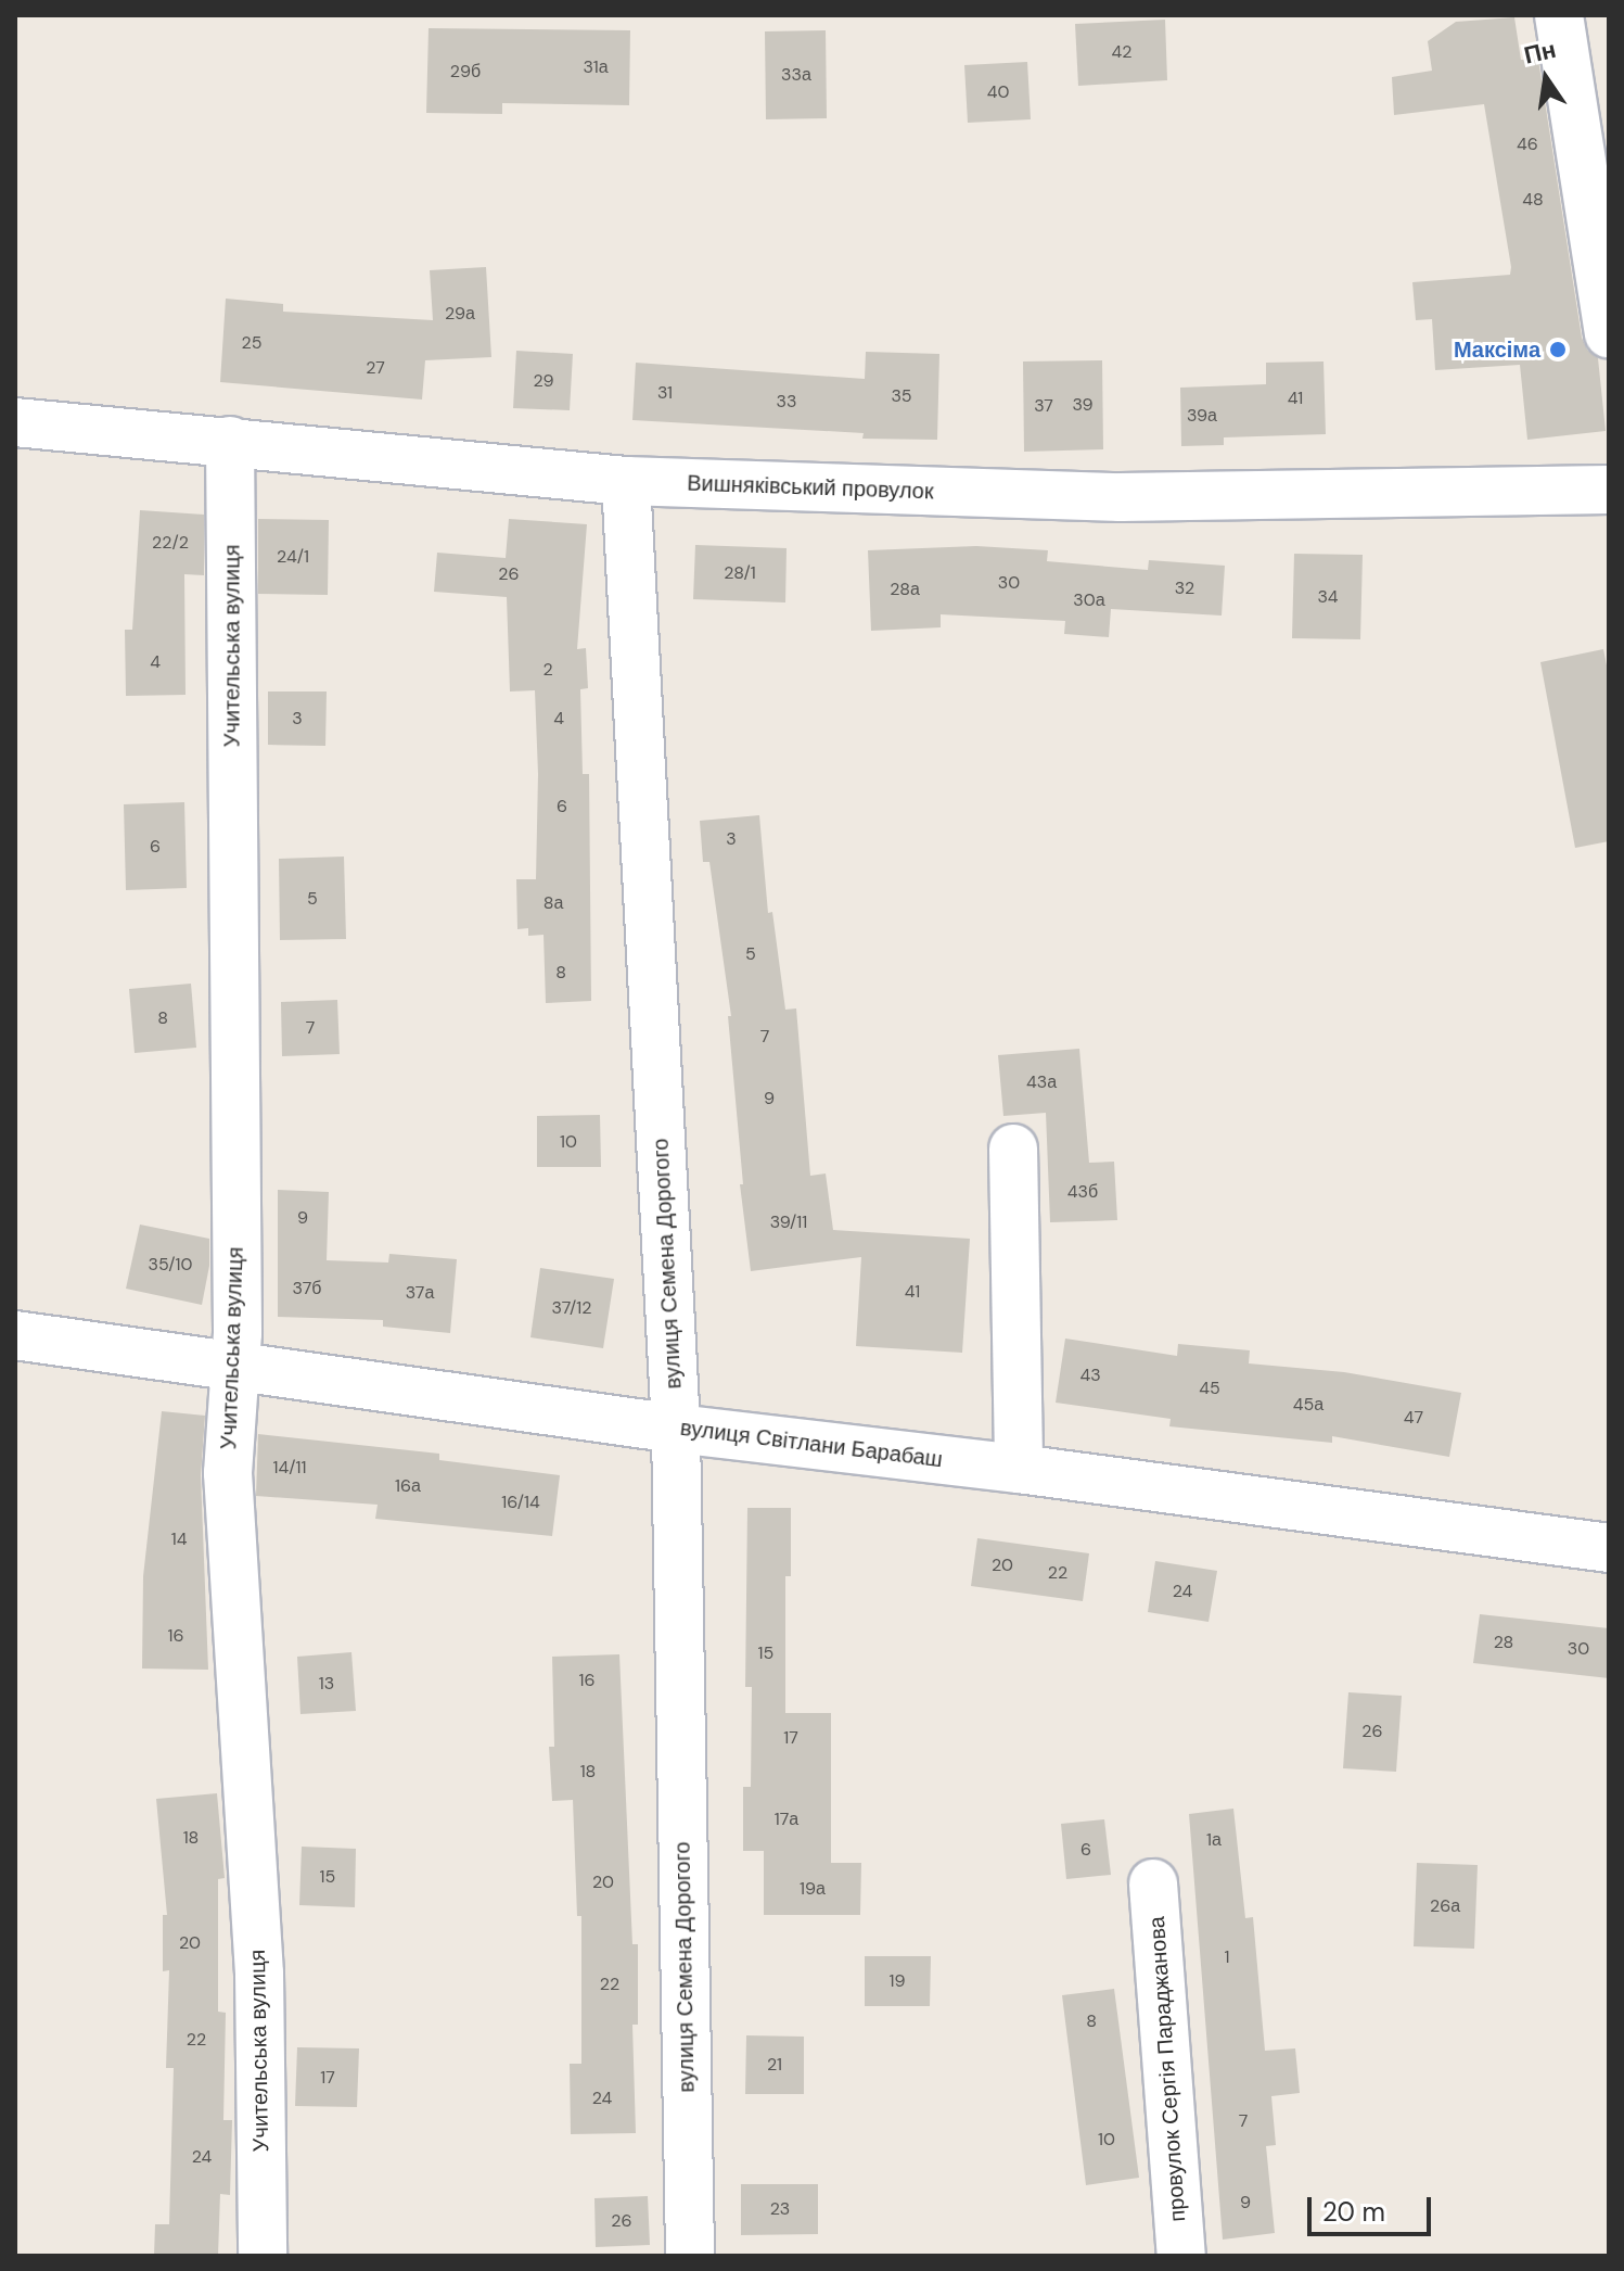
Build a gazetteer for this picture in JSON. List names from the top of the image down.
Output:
{
  "streets": {
    "street": [
      "Вишняківський провулок",
      "Учительська вулиця",
      "вулиця Семена Дорогого",
      "вулиця Світлани Барабаш",
      "провулок Сергія Параджанова"
    ]
  },
  "crossings": [
    ["Вишняківський провулок", "Учительська вулиця"],
    ["Вишняківський провулок", "вулиця Семена Дорогого"],
    ["Учительська вулиця", "вулиця Світлани Барабаш"],
    ["вулиця Семена Дорогого", "вулиця Світлани Барабаш"]
  ],
  "places": ["Максіма"],
  "house_numbers": [
    "42",
    "31а",
    "29б",
    "33а",
    "40",
    "46",
    "48",
    "29а",
    "25",
    "27",
    "29",
    "31",
    "35",
    "41",
    "33",
    "39",
    "37",
    "39а",
    "22/2",
    "24/1",
    "28/1",
    "26",
    "30",
    "32",
    "28а",
    "34",
    "30а",
    "4",
    "2",
    "3",
    "4",
    "6",
    "3",
    "6",
    "5",
    "8а",
    "5",
    "8",
    "8",
    "7",
    "7",
    "43а",
    "9",
    "10",
    "43б",
    "9",
    "39/11",
    "35/10",
    "37б",
    "41",
    "37а",
    "37/12",
    "43",
    "45",
    "45а",
    "47",
    "14/11",
    "16а",
    "16/14",
    "14",
    "20",
    "22",
    "24",
    "16",
    "28",
    "30",
    "15",
    "16",
    "13",
    "26",
    "17",
    "18",
    "17а",
    "18",
    "1а",
    "6",
    "15",
    "20",
    "19а",
    "26а",
    "20",
    "1",
    "19",
    "22",
    "8",
    "22",
    "21",
    "17",
    "24",
    "7",
    "10",
    "24",
    "9",
    "23",
    "26"
  ],
  "scale_bar": "20 m",
  "north": "top"
}
